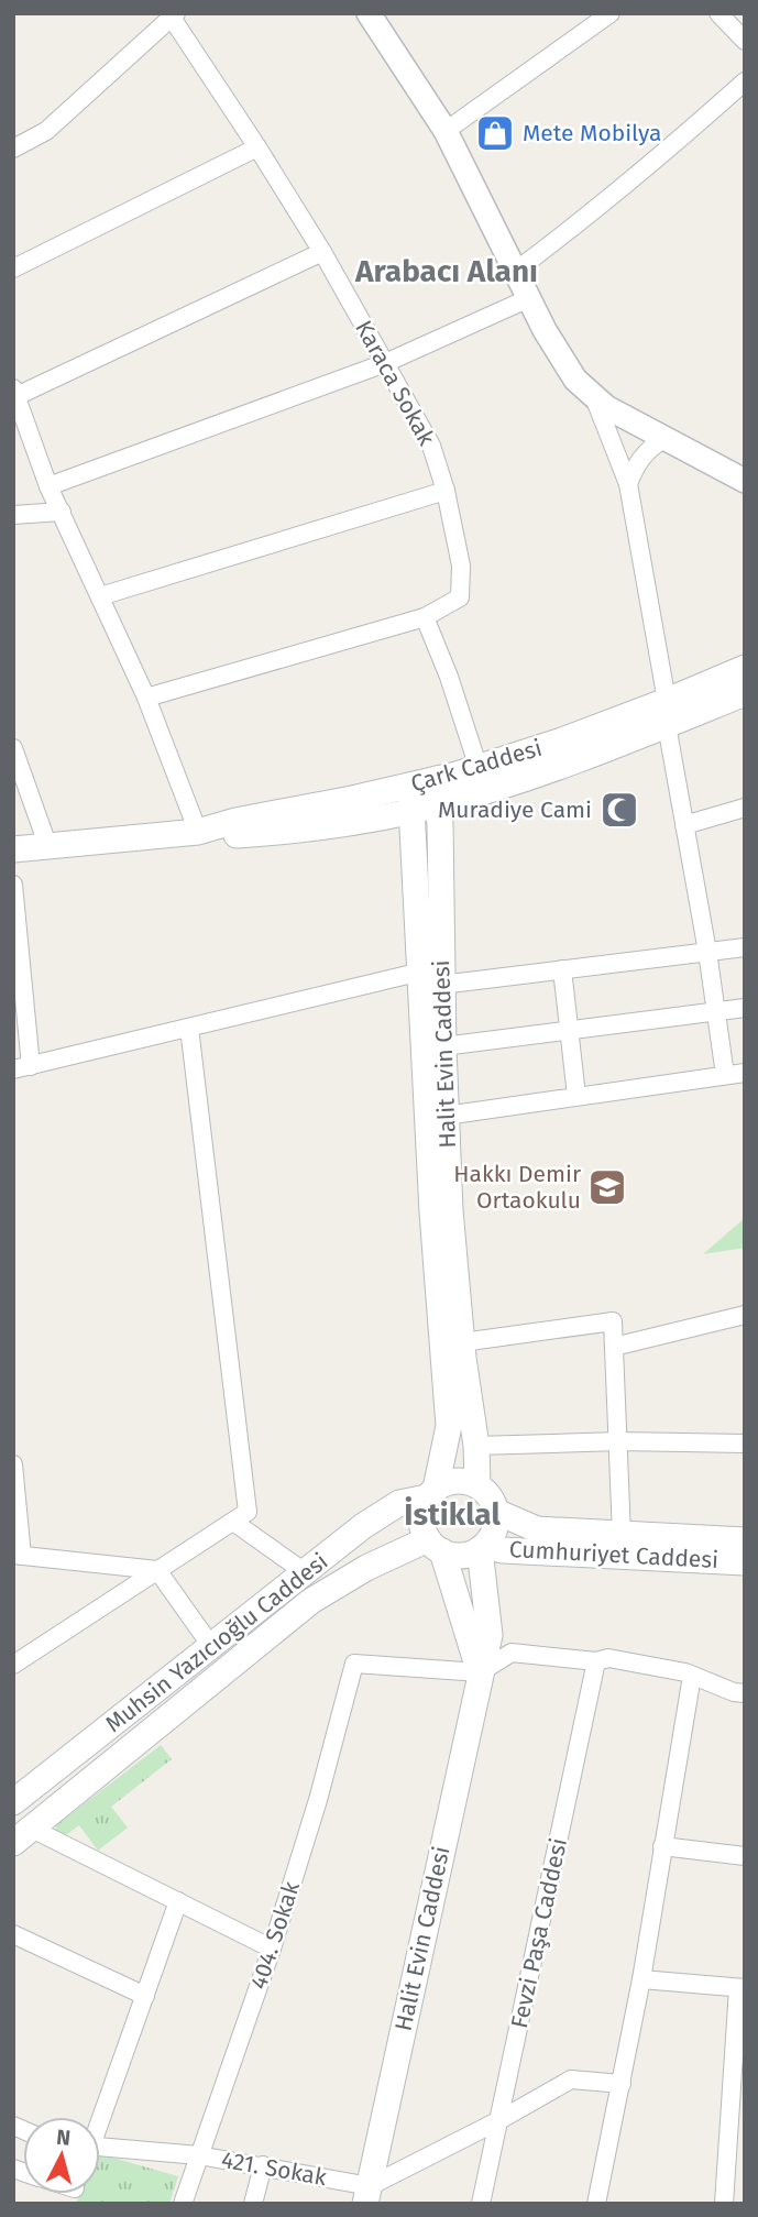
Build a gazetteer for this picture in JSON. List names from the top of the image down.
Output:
{
  "streets": {
    "main road": [
      "Çark Caddesi",
      "Halit Evin Caddesi",
      "Cumhuriyet Caddesi",
      "Muhsin Yazıcıoğlu Caddesi"
    ],
    "street": [
      "Karaca Sokak",
      "Fevzi Paşa Caddesi",
      "404. Sokak",
      "421. Sokak"
    ]
  },
  "crossings": [
    ["Çark Caddesi", "Halit Evin Caddesi"],
    ["Halit Evin Caddesi", "Cumhuriyet Caddesi"],
    ["Halit Evin Caddesi", "Muhsin Yazıcıoğlu Caddesi"],
    ["Halit Evin Caddesi", "404. Sokak"],
    ["Halit Evin Caddesi", "421. Sokak"],
    ["Cumhuriyet Caddesi", "Muhsin Yazıcıoğlu Caddesi"],
    ["404. Sokak", "421. Sokak"]
  ],
  "districts": ["Arabacı Alanı", "İstiklal"],
  "places": {
    "shop": ["Mete Mobilya"],
    "mosque": ["Muradiye Cami"],
    "school or university": ["Hakkı Demir Ortaokulu"]
  },
  "north": "top"
}
